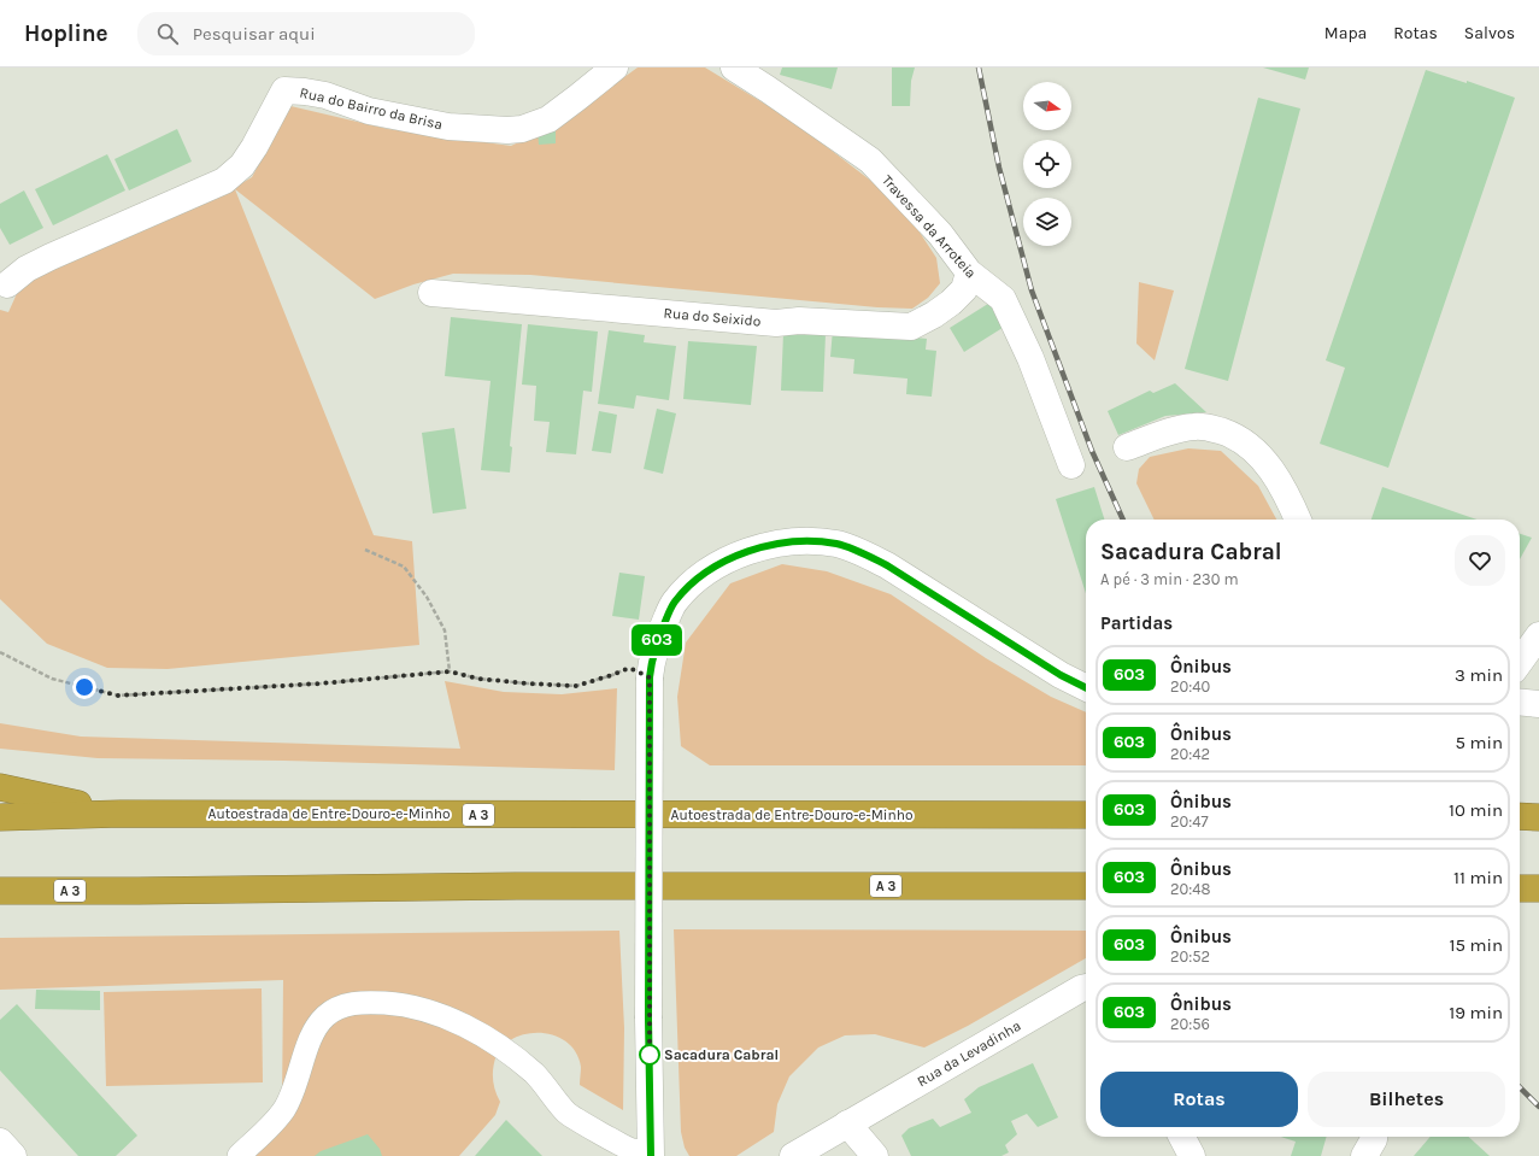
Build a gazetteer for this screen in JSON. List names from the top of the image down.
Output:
{
  "streets": {
    "highway": ["Autoestrada de Entre-Douro-e-Minho", "A 3"],
    "street": [
      "Rua do Bairro da Brisa",
      "Travessa da Arroteia",
      "Rua do Seixido",
      "Rua da Levadinha"
    ]
  },
  "crossings": [
    ["Travessa da Arroteia", "Rua do Seixido"]
  ],
  "places": ["Sacadura Cabral"],
  "lines": ["bus line 603"],
  "north": "right",
  "page": {
    "header": "Hopline",
    "search": "Pesquisar aqui",
    "nav": ["Mapa", "Rotas", "Salvos"],
    "on_map": "603",
    "heading": [
      ["Sacadura Cabral", "A pé · 3 min · 230 m"],
      "Partidas"
    ],
    "list": [
      {
        "mark": "603",
        "name": "Ônibus",
        "note": "20:40",
        "value": "3 min"
      },
      {
        "mark": "603",
        "name": "Ônibus",
        "note": "20:42",
        "value": "5 min"
      },
      {
        "mark": "603",
        "name": "Ônibus",
        "note": "20:47",
        "value": "10 min"
      },
      {
        "mark": "603",
        "name": "Ônibus",
        "note": "20:48",
        "value": "11 min"
      },
      {
        "mark": "603",
        "name": "Ônibus",
        "note": "20:52",
        "value": "15 min"
      },
      {
        "mark": "603",
        "name": "Ônibus",
        "note": "20:56",
        "value": "19 min"
      }
    ],
    "buttons": ["Rotas", "Bilhetes"]
  }
}
